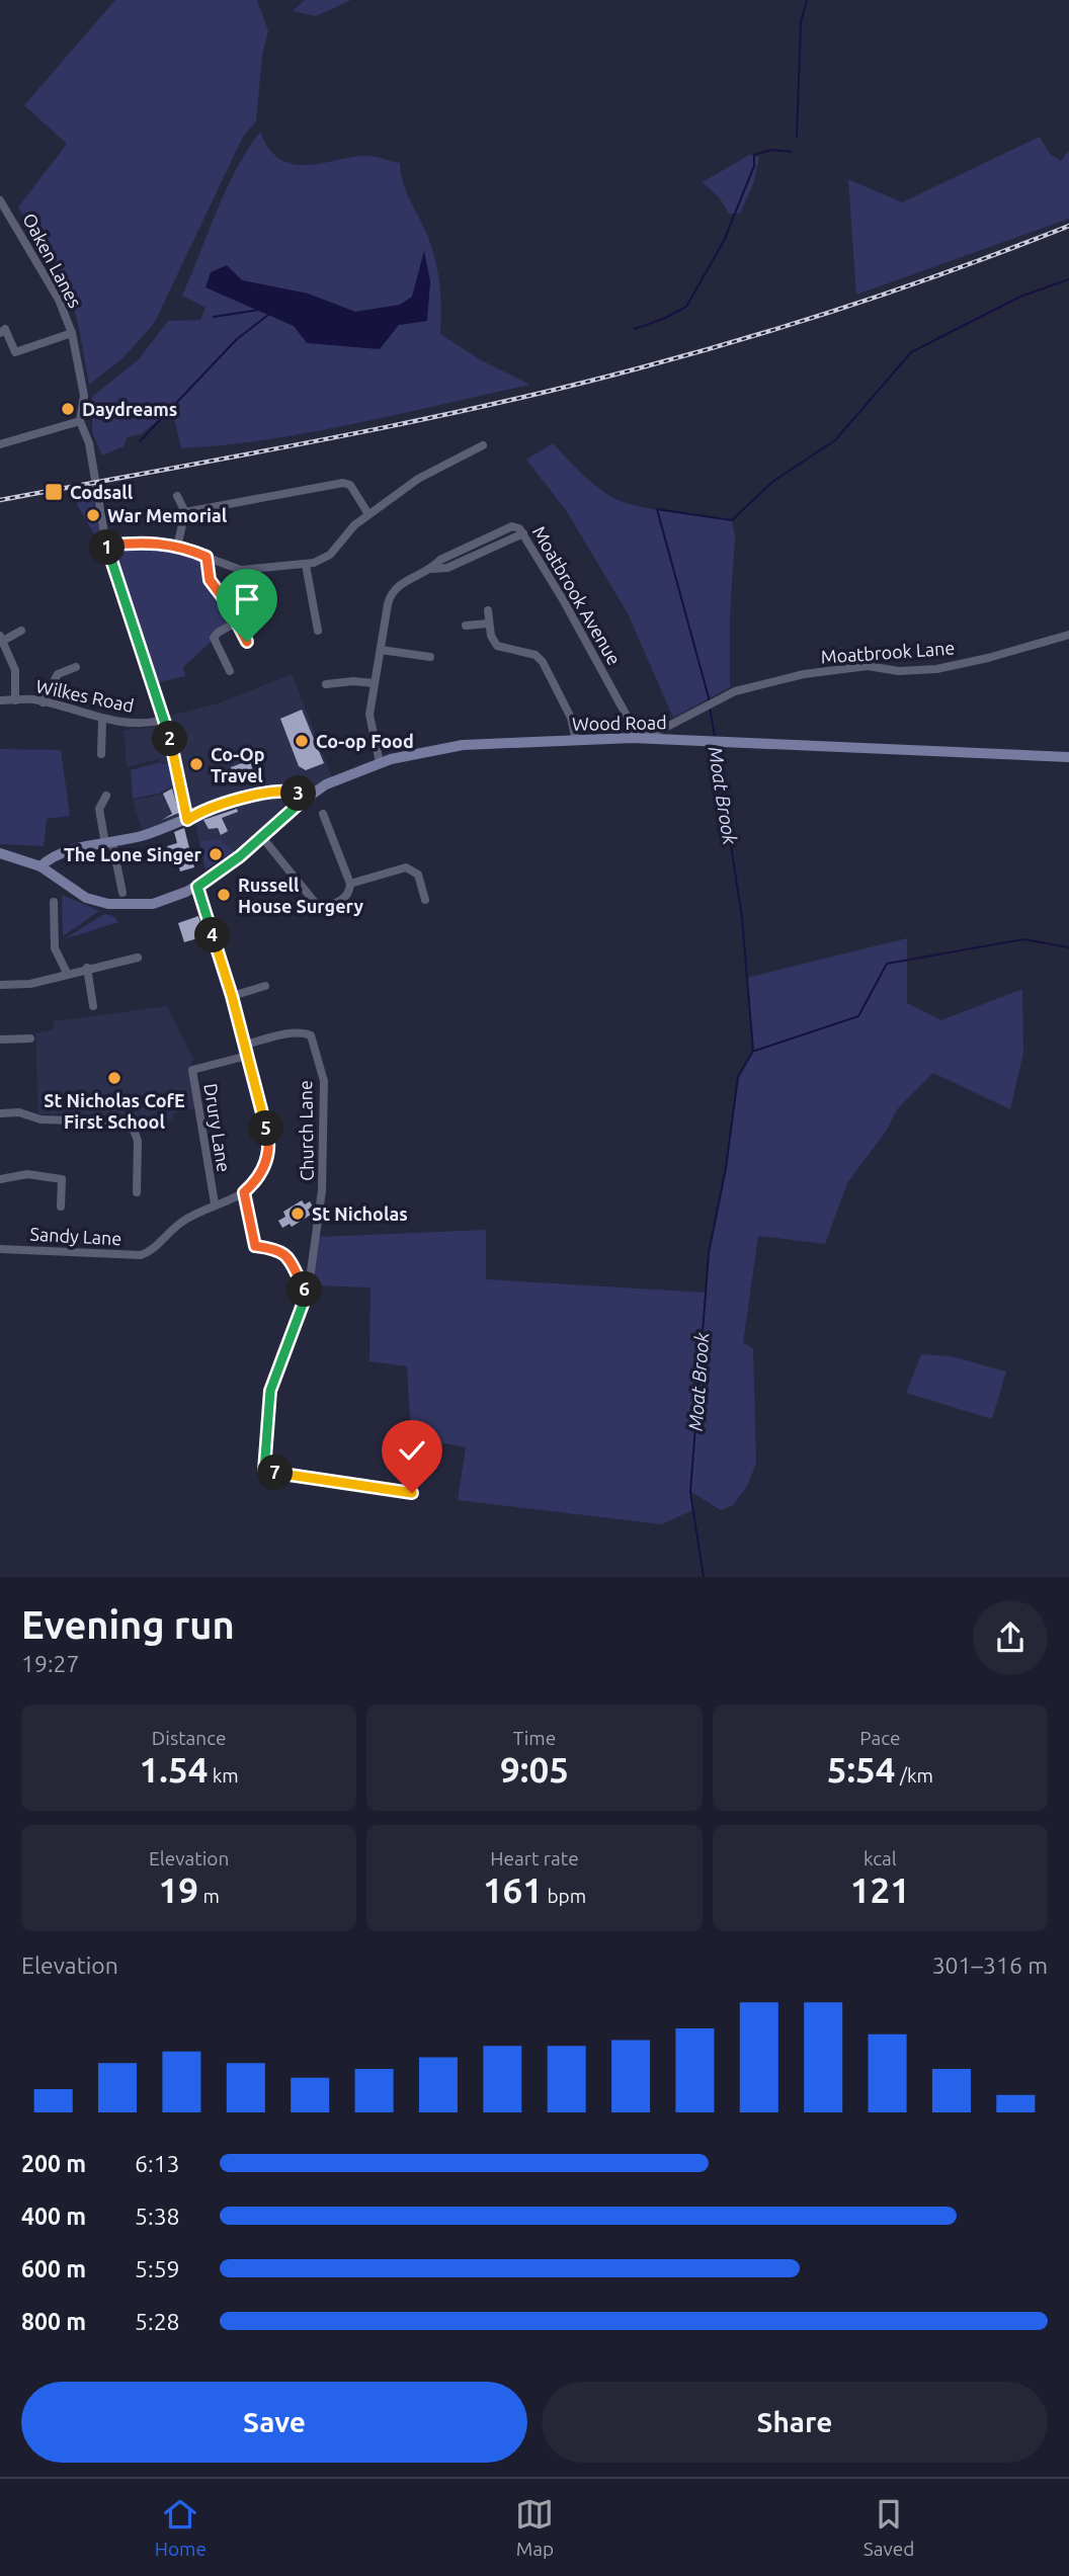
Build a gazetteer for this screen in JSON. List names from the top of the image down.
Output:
{
  "streets": {
    "street": [
      "Oaken Lanes",
      "Moatbrook Avenue",
      "Moatbrook Lane",
      "Wilkes Road",
      "Wood Road",
      "Drury Lane",
      "Church Lane",
      "Sandy Lane"
    ]
  },
  "crossings": [
    ["Moatbrook Avenue", "Moatbrook Lane"],
    ["Moatbrook Avenue", "Wood Road"],
    ["Moatbrook Lane", "Wood Road"],
    ["Drury Lane", "Sandy Lane"]
  ],
  "water": ["Moat Brook"],
  "places": {
    "other": [
      "Daydreams",
      "War Memorial",
      "Co-op Food",
      "Co-Op Travel",
      "The Lone Singer",
      "Russell House Surgery",
      "St Nicholas CofE First School",
      "St Nicholas"
    ],
    "transit": ["Codsall"]
  },
  "page": {
    "pins": [
      "1",
      "2",
      "3",
      "4",
      "5",
      "6",
      "7"
    ],
    "heading": ["Evening run", "19:27"],
    "stats": [
      ["Distance", "1.54 km"],
      ["Time", "9:05"],
      ["Pace", "5:54 /km"],
      ["Elevation", "19 m"],
      ["Heart rate", "161 bpm"],
      ["kcal", "121"]
    ],
    "chart": ["Elevation", "301–316 m"],
    "list": [
      {
        "name": "200 m",
        "note": "6:13"
      },
      {
        "name": "400 m",
        "note": "5:38"
      },
      {
        "name": "600 m",
        "note": "5:59"
      },
      {
        "name": "800 m",
        "note": "5:28"
      }
    ],
    "buttons": ["Save", "Share"],
    "tabs": ["Home", "Map", "Saved"]
  }
}
